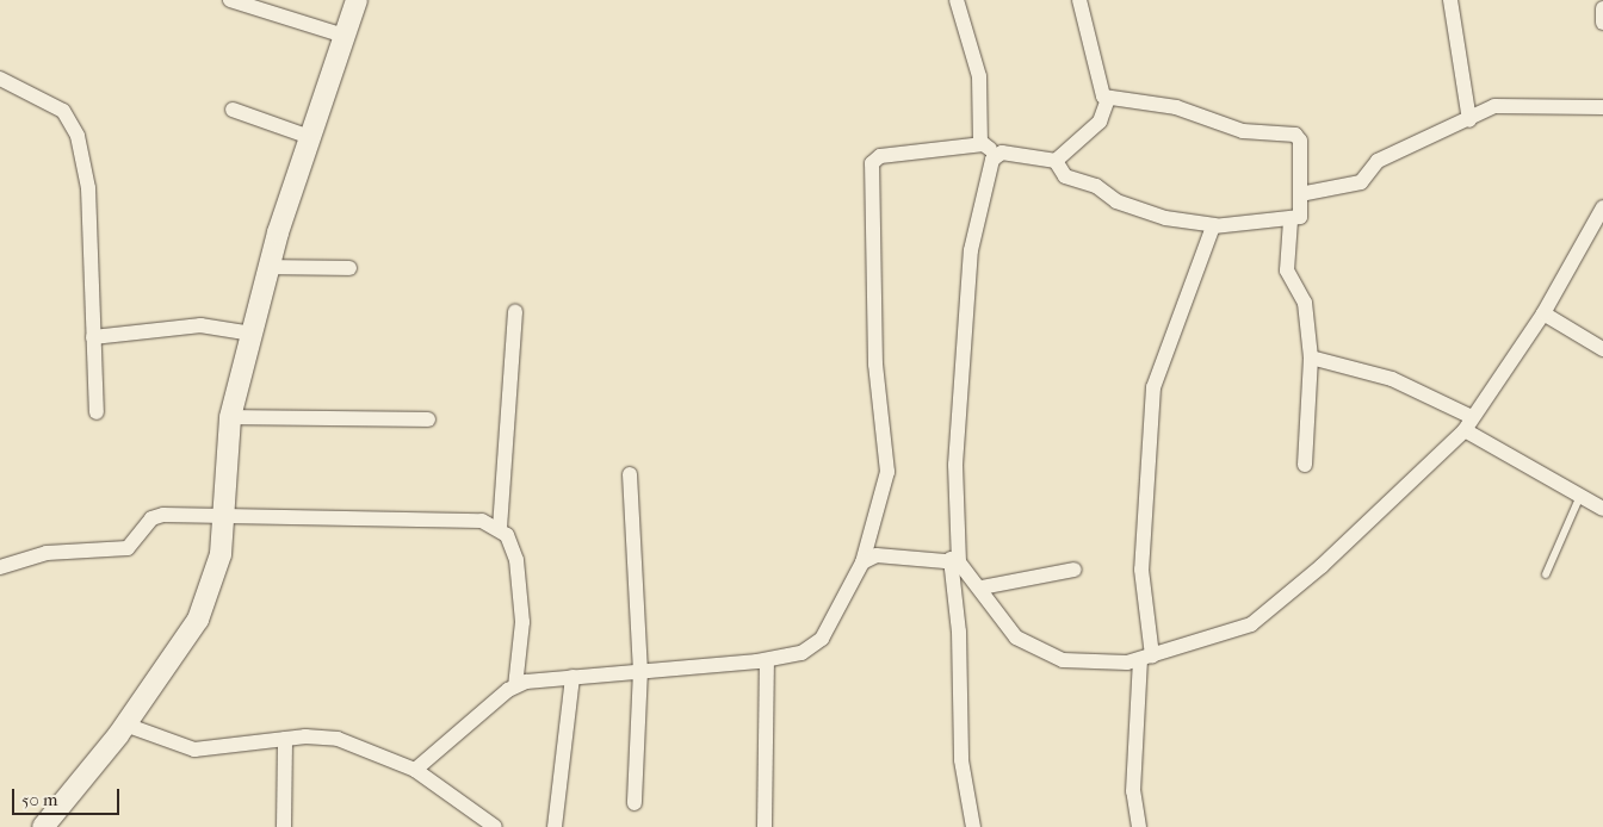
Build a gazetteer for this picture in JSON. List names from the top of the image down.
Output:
{
  "scale_bar": "50 m"
}
